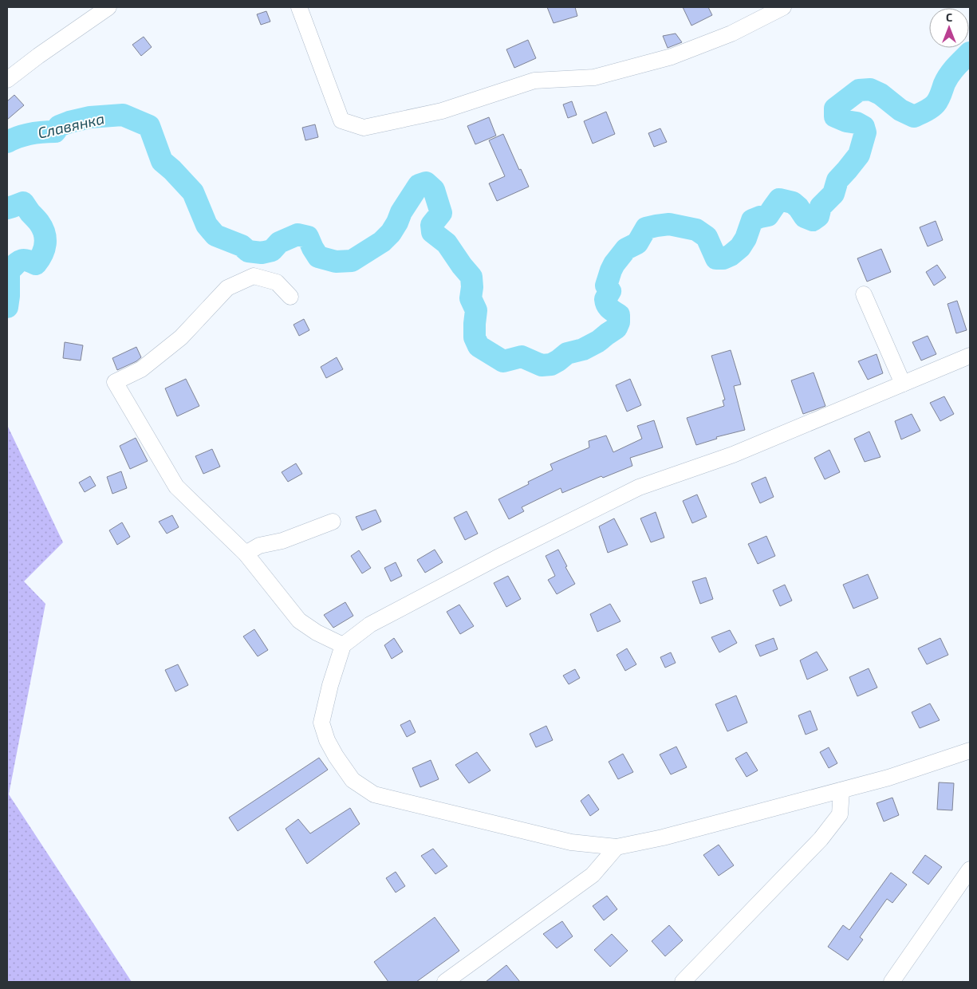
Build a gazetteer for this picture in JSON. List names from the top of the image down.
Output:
{
  "water": ["Славянка"],
  "north": "top"
}
